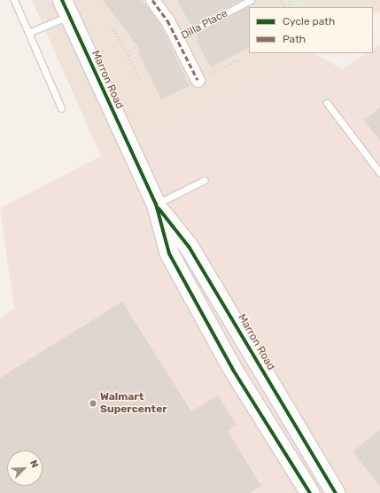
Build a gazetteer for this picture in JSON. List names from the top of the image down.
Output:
{
  "streets": {
    "street": ["Marron Road"],
    "lane": ["Dilla Place"]
  },
  "places": ["Walmart Supercenter"],
  "legend": ["Cycle path", "Path"],
  "north": "top right"
}
